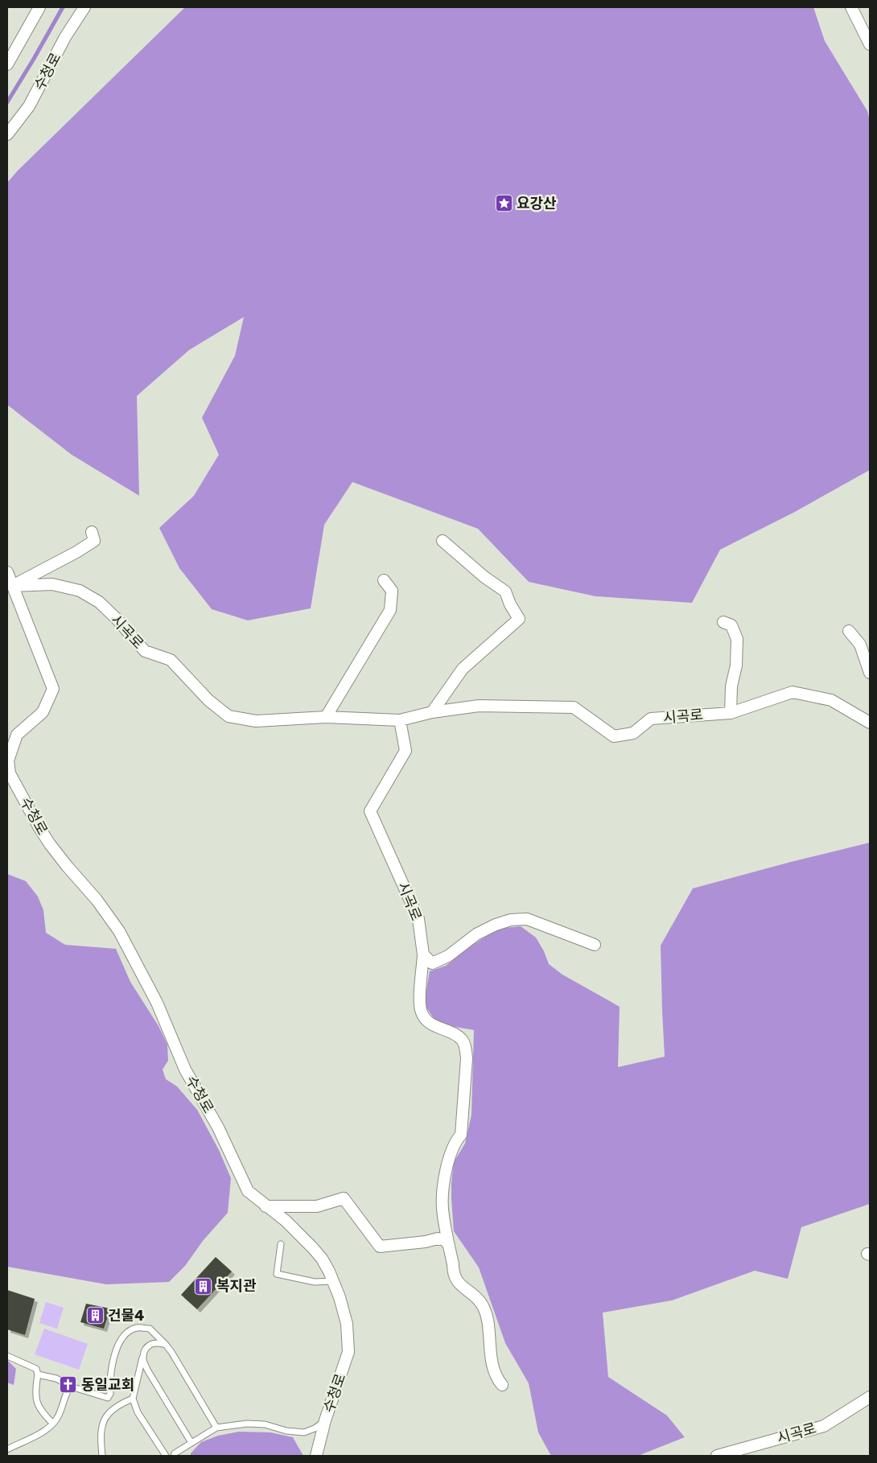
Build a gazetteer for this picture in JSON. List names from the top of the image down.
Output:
{
  "streets": {
    "street": ["수청로", "시곡로"]
  },
  "crossings": [
    ["수청로", "시곡로"]
  ],
  "places": {
    "place": ["요강산"],
    "building": ["복지관", "건물4"],
    "church": ["동일교회"]
  }
}
